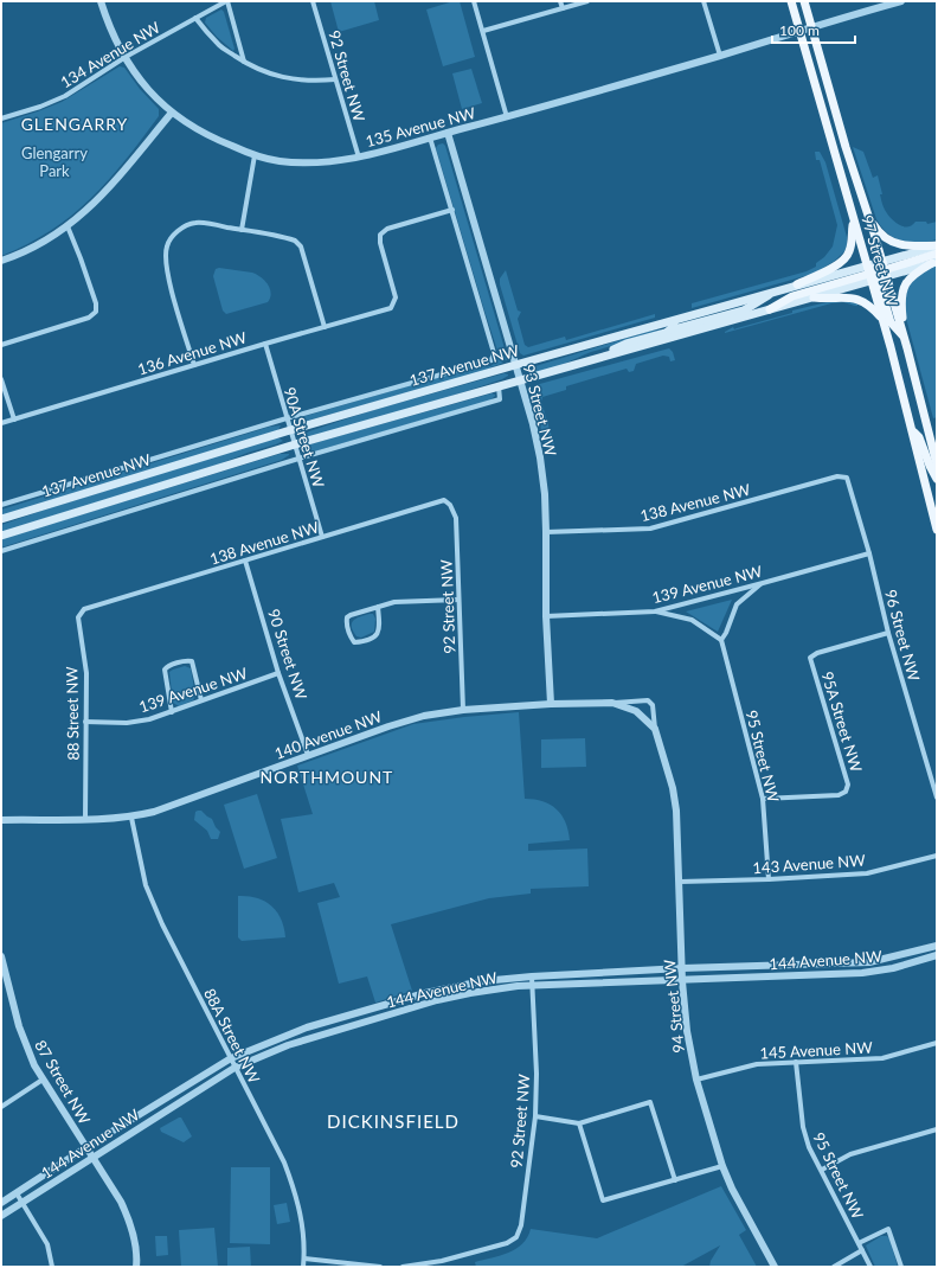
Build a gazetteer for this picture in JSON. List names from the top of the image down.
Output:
{
  "streets": {
    "main road": ["97 Street NW", "137 Avenue NW"],
    "street": [
      "134 Avenue NW",
      "92 Street NW",
      "135 Avenue NW",
      "136 Avenue NW",
      "93 Street NW",
      "90A Street NW",
      "138 Avenue NW",
      "139 Avenue NW",
      "96 Street NW",
      "90 Street NW",
      "88 Street NW",
      "95A Street NW",
      "140 Avenue NW",
      "95 Street NW",
      "143 Avenue NW",
      "144 Avenue NW",
      "94 Street NW",
      "88A Street NW",
      "145 Avenue NW",
      "87 Street NW"
    ]
  },
  "crossings": [
    ["92 Street NW", "135 Avenue NW"],
    ["92 Street NW", "138 Avenue NW"],
    ["92 Street NW", "140 Avenue NW"],
    ["92 Street NW", "144 Avenue NW"],
    ["135 Avenue NW", "97 Street NW"],
    ["135 Avenue NW", "93 Street NW"],
    ["97 Street NW", "137 Avenue NW"],
    ["136 Avenue NW", "137 Avenue NW"],
    ["136 Avenue NW", "90A Street NW"],
    ["137 Avenue NW", "93 Street NW"],
    ["137 Avenue NW", "90A Street NW"],
    ["93 Street NW", "138 Avenue NW"],
    ["93 Street NW", "139 Avenue NW"],
    ["93 Street NW", "140 Avenue NW"],
    ["90A Street NW", "138 Avenue NW"],
    ["138 Avenue NW", "96 Street NW"],
    ["138 Avenue NW", "90 Street NW"],
    ["138 Avenue NW", "88 Street NW"],
    ["139 Avenue NW", "96 Street NW"],
    ["139 Avenue NW", "90 Street NW"],
    ["139 Avenue NW", "88 Street NW"],
    ["96 Street NW", "95A Street NW"],
    ["90 Street NW", "140 Avenue NW"],
    ["88 Street NW", "140 Avenue NW"],
    ["95A Street NW", "95 Street NW"],
    ["140 Avenue NW", "94 Street NW"],
    ["140 Avenue NW", "88A Street NW"],
    ["95 Street NW", "143 Avenue NW"],
    ["95 Street NW", "145 Avenue NW"],
    ["143 Avenue NW", "94 Street NW"],
    ["144 Avenue NW", "94 Street NW"],
    ["144 Avenue NW", "88A Street NW"],
    ["144 Avenue NW", "87 Street NW"],
    ["94 Street NW", "145 Avenue NW"]
  ],
  "districts": ["GLENGARRY", "NORTHMOUNT", "DICKINSFIELD"],
  "parks": ["Glengarry Park"],
  "scale_bar": "100 m"
}
